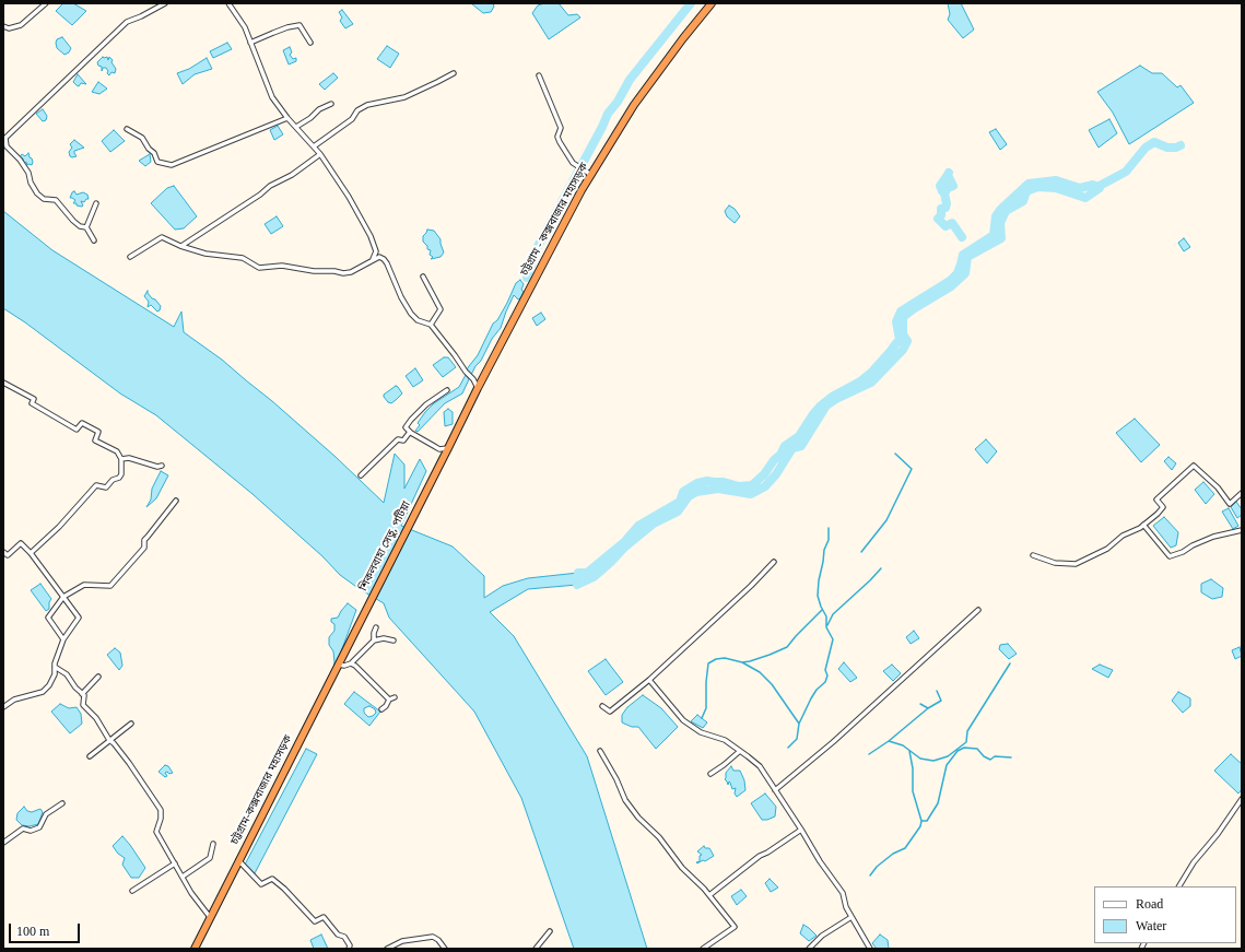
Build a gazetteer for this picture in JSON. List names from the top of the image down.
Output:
{
  "streets": {
    "highway": ["চট্টগ্রাম - কক্সবাজার মহাসড়ক", "শিকলবাহা সেতু, পটিয়া", "চট্টগ্রাম-কক্সবাজার মহাসড়ক"]
  },
  "crossings": [
    ["চট্টগ্রাম - কক্সবাজার মহাসড়ক", "শিকলবাহা সেতু, পটিয়া"],
    ["শিকলবাহা সেতু, পটিয়া", "চট্টগ্রাম-কক্সবাজার মহাসড়ক"]
  ],
  "legend": ["Road", "Water"],
  "scale_bar": "100 m"
}
